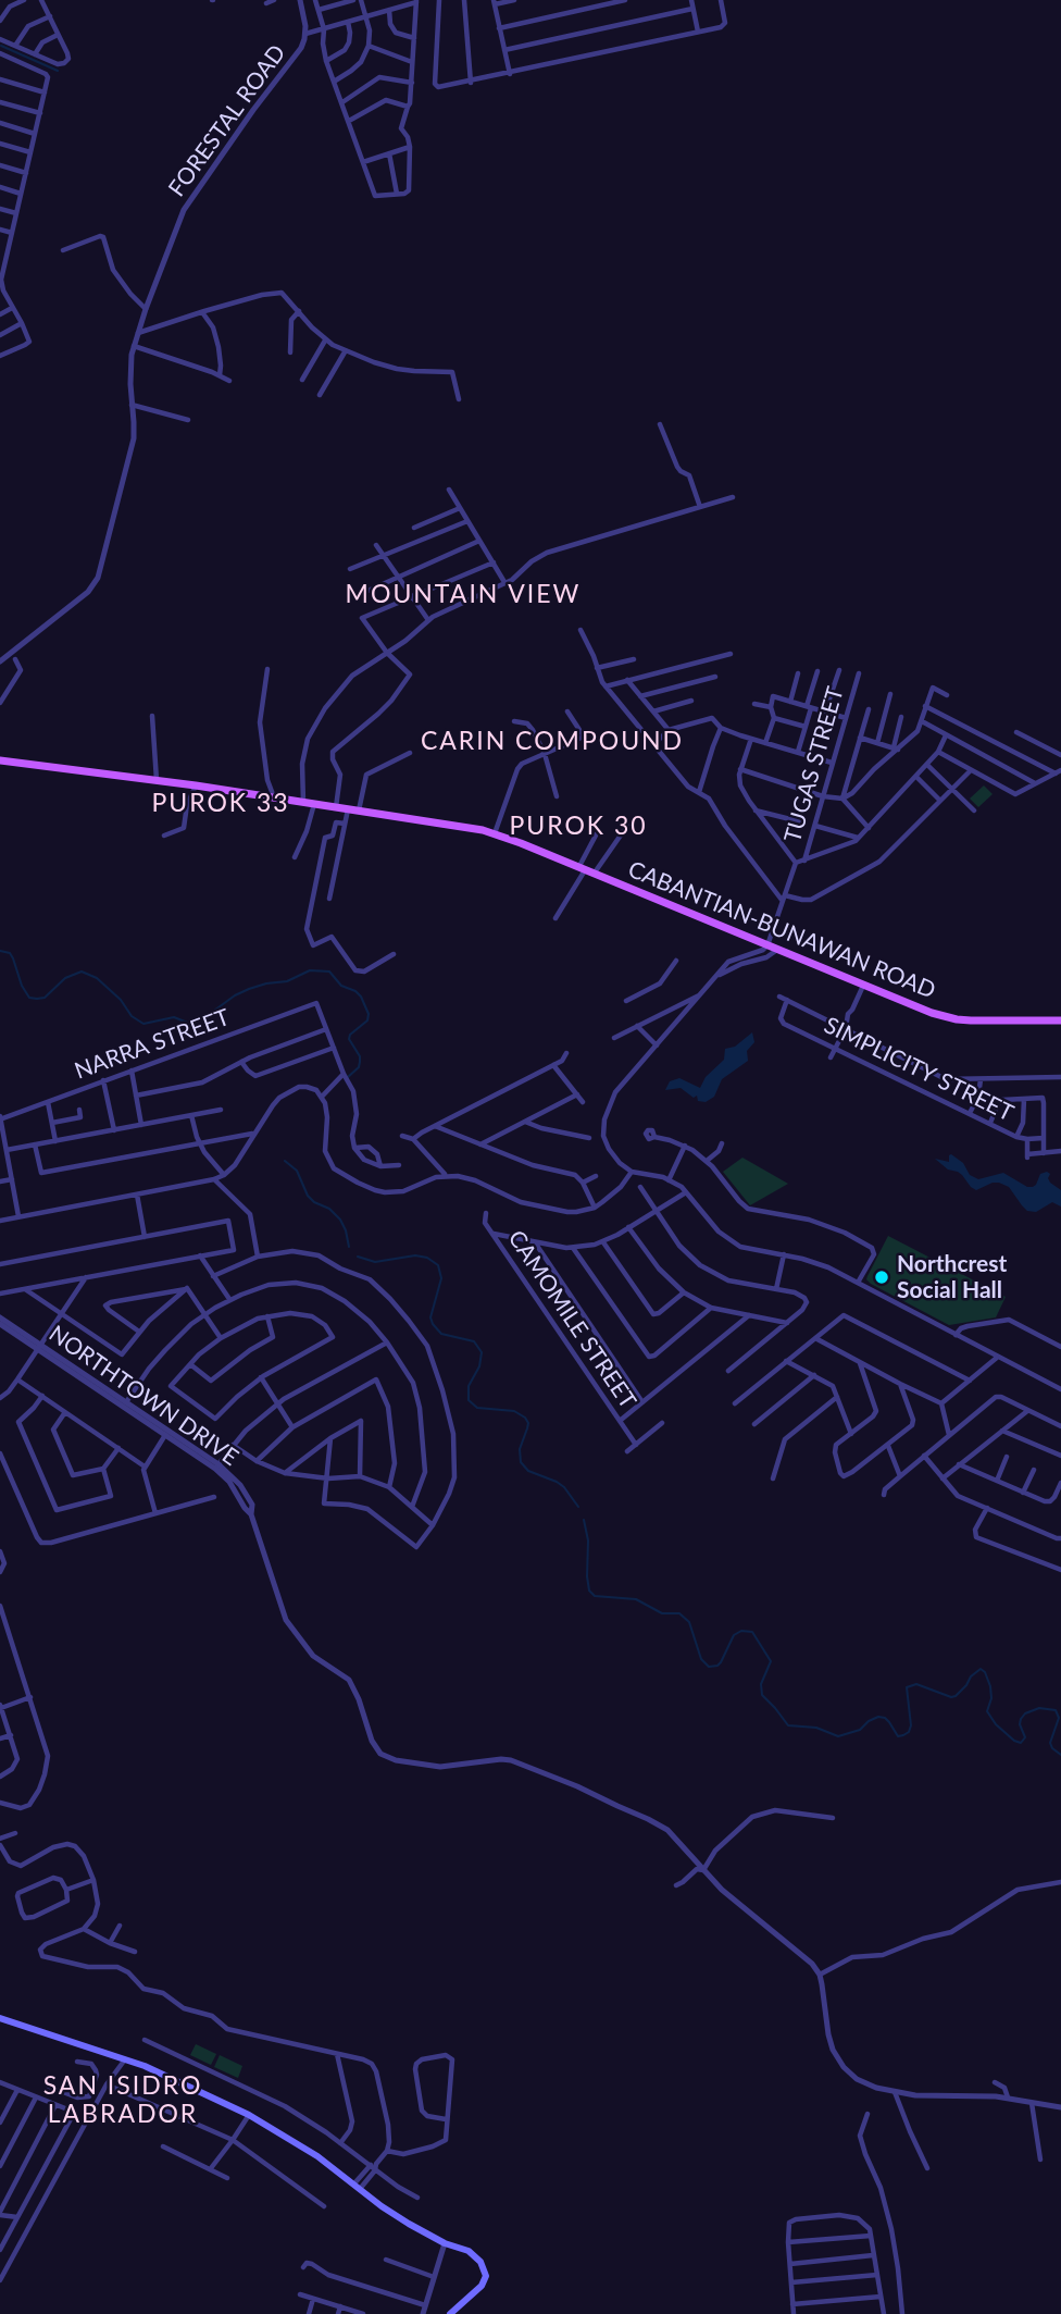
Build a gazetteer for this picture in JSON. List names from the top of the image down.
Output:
{
  "streets": {
    "main road": ["CABANTIAN-BUNAWAN ROAD"],
    "street": [
      "FORESTAL ROAD",
      "TUGAS STREET",
      "NARRA STREET",
      "SIMPLICITY STREET",
      "CAMOMILE STREET",
      "NORTHTOWN DRIVE"
    ]
  },
  "crossings": [
    ["TUGAS STREET", "CABANTIAN-BUNAWAN ROAD"]
  ],
  "districts": [
    "MOUNTAIN VIEW",
    "CARIN COMPOUND",
    "PUROK 33",
    "PUROK 30",
    "SAN ISIDRO LABRADOR"
  ],
  "places": ["Northcrest Social Hall"]
}
